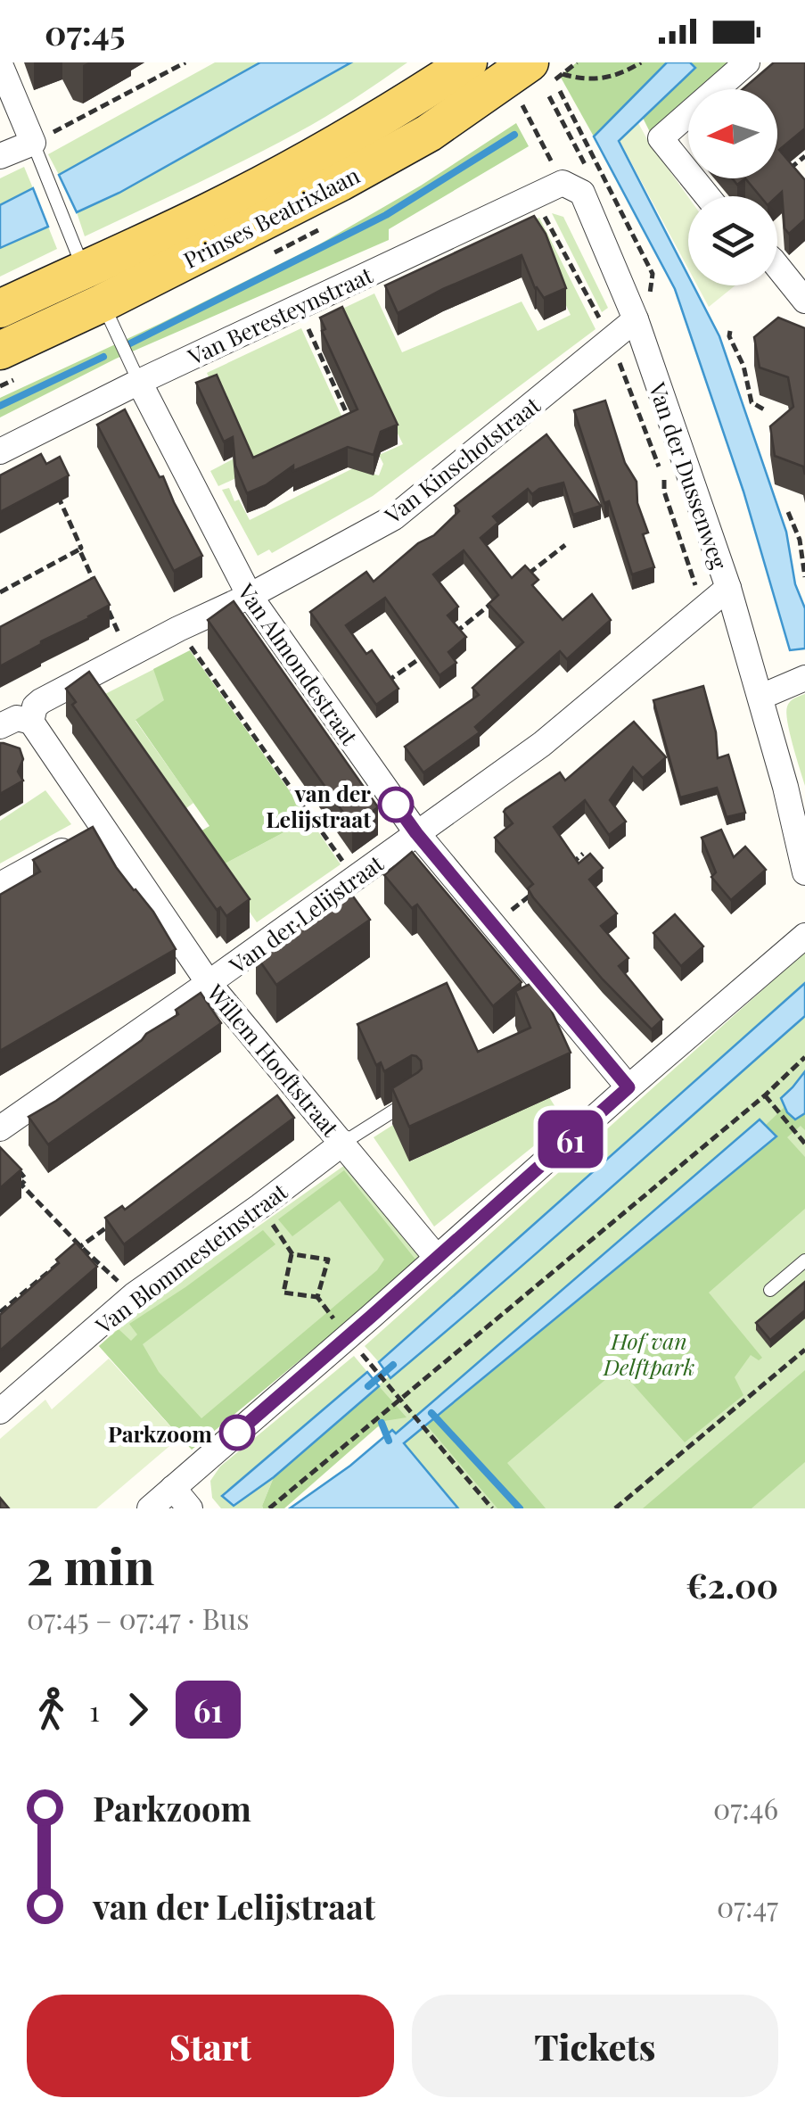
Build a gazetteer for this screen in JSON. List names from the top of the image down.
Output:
{
  "streets": {
    "main road": ["Prinses Beatrixlaan"],
    "street": [
      "Van Beresteynstraat",
      "Van Kinschotstraat",
      "Van der Dussenweg",
      "Van Almondestraat",
      "Van der Lelijstraat",
      "Willem Hooftstraat",
      "Van Blommesteinstraat"
    ]
  },
  "crossings": [
    ["Prinses Beatrixlaan", "Van Almondestraat"],
    ["Van Beresteynstraat", "Van der Dussenweg"],
    ["Van Beresteynstraat", "Van Almondestraat"],
    ["Van Kinschotstraat", "Van der Dussenweg"],
    ["Van Kinschotstraat", "Van Almondestraat"],
    ["Van Kinschotstraat", "Willem Hooftstraat"],
    ["Van der Dussenweg", "Van der Lelijstraat"],
    ["Van Almondestraat", "Van der Lelijstraat"],
    ["Van der Lelijstraat", "Willem Hooftstraat"],
    ["Willem Hooftstraat", "Van Blommesteinstraat"]
  ],
  "parks": ["Hof van Delftpark"],
  "places": ["van der Lelijstraat", "Parkzoom"],
  "lines": ["bus line 61"],
  "north": "left",
  "page": {
    "status": "07:45",
    "on_map": "61",
    "heading": ["2 min", "07:45 – 07:47 · Bus", "€2.00"],
    "legs": ["1", "61"],
    "list": [
      {
        "name": "Parkzoom",
        "value": "07:46"
      },
      {
        "name": "van der Lelijstraat",
        "value": "07:47"
      }
    ],
    "buttons": ["Start", "Tickets"]
  }
}
